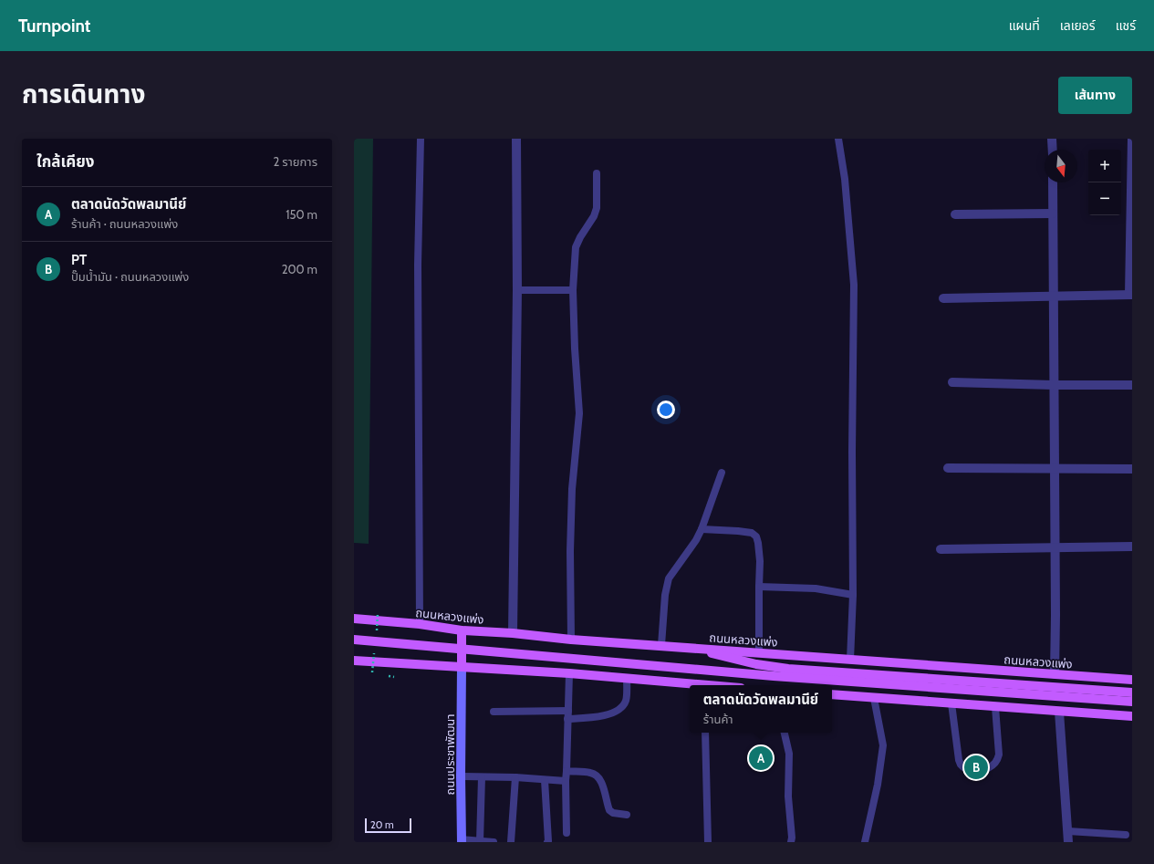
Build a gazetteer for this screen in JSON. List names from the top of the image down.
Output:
{
  "streets": {
    "main road": ["ถนนหลวงแพ่ง"],
    "street": ["ถนนประชาพัฒนา"]
  },
  "scale_bar": "20 m",
  "north": "bottom",
  "page": {
    "header": "Turnpoint",
    "nav": ["แผนที่", "เลเยอร์", "แชร์"],
    "title": "การเดินทาง",
    "buttons": "เส้นทาง",
    "heading": ["ใกล้เคียง", "2 รายการ"],
    "map_buttons": ["+", "−"],
    "list": [
      {
        "mark": "A",
        "name": "ตลาดนัดวัดพลมานีย์",
        "note": "ร้านค้า · ถนนหลวงแพ่ง",
        "value": "150 m"
      },
      {
        "mark": "B",
        "name": "PT",
        "note": "ปั๊มน้ำมัน · ถนนหลวงแพ่ง",
        "value": "200 m"
      }
    ],
    "popup": ["ตลาดนัดวัดพลมานีย์", "ร้านค้า"],
    "pins": ["A", "B"],
    "scale": "20 m"
  }
}
